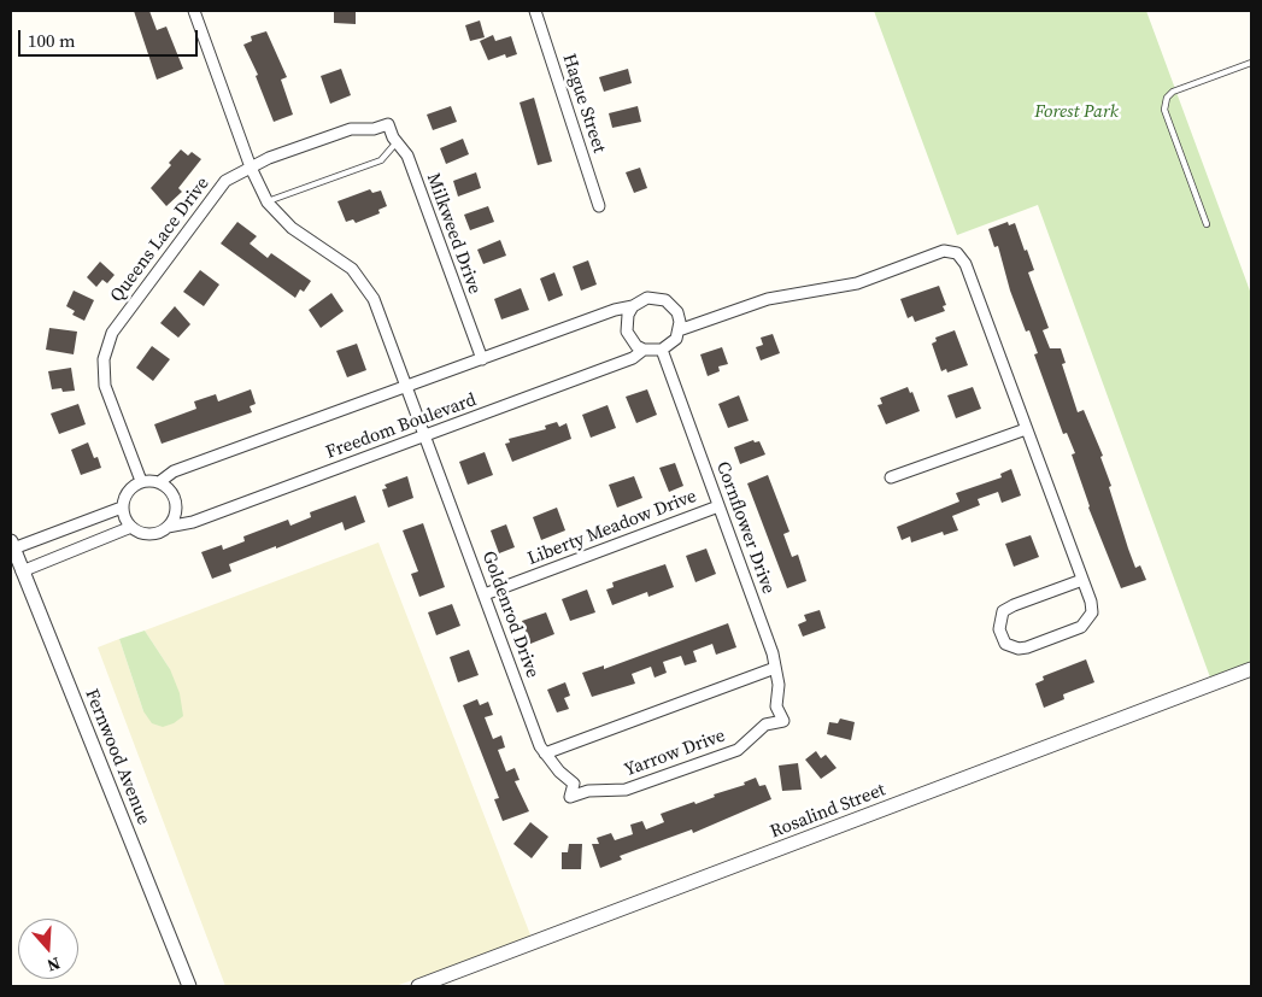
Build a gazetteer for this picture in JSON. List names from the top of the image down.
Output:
{
  "streets": {
    "street": [
      "Hague Street",
      "Milkweed Drive",
      "Queens Lace Drive",
      "Freedom Boulevard",
      "Liberty Meadow Drive",
      "Cornflower Drive",
      "Goldenrod Drive",
      "Yarrow Drive",
      "Fernwood Avenue",
      "Rosalind Street"
    ]
  },
  "crossings": [
    ["Milkweed Drive", "Queens Lace Drive"],
    ["Milkweed Drive", "Freedom Boulevard"],
    ["Queens Lace Drive", "Freedom Boulevard"],
    ["Queens Lace Drive", "Goldenrod Drive"],
    ["Freedom Boulevard", "Cornflower Drive"],
    ["Freedom Boulevard", "Goldenrod Drive"],
    ["Liberty Meadow Drive", "Cornflower Drive"],
    ["Liberty Meadow Drive", "Goldenrod Drive"],
    ["Cornflower Drive", "Yarrow Drive"],
    ["Goldenrod Drive", "Yarrow Drive"]
  ],
  "parks": ["Forest Park"],
  "scale_bar": "100 m",
  "north": "bottom"
}
